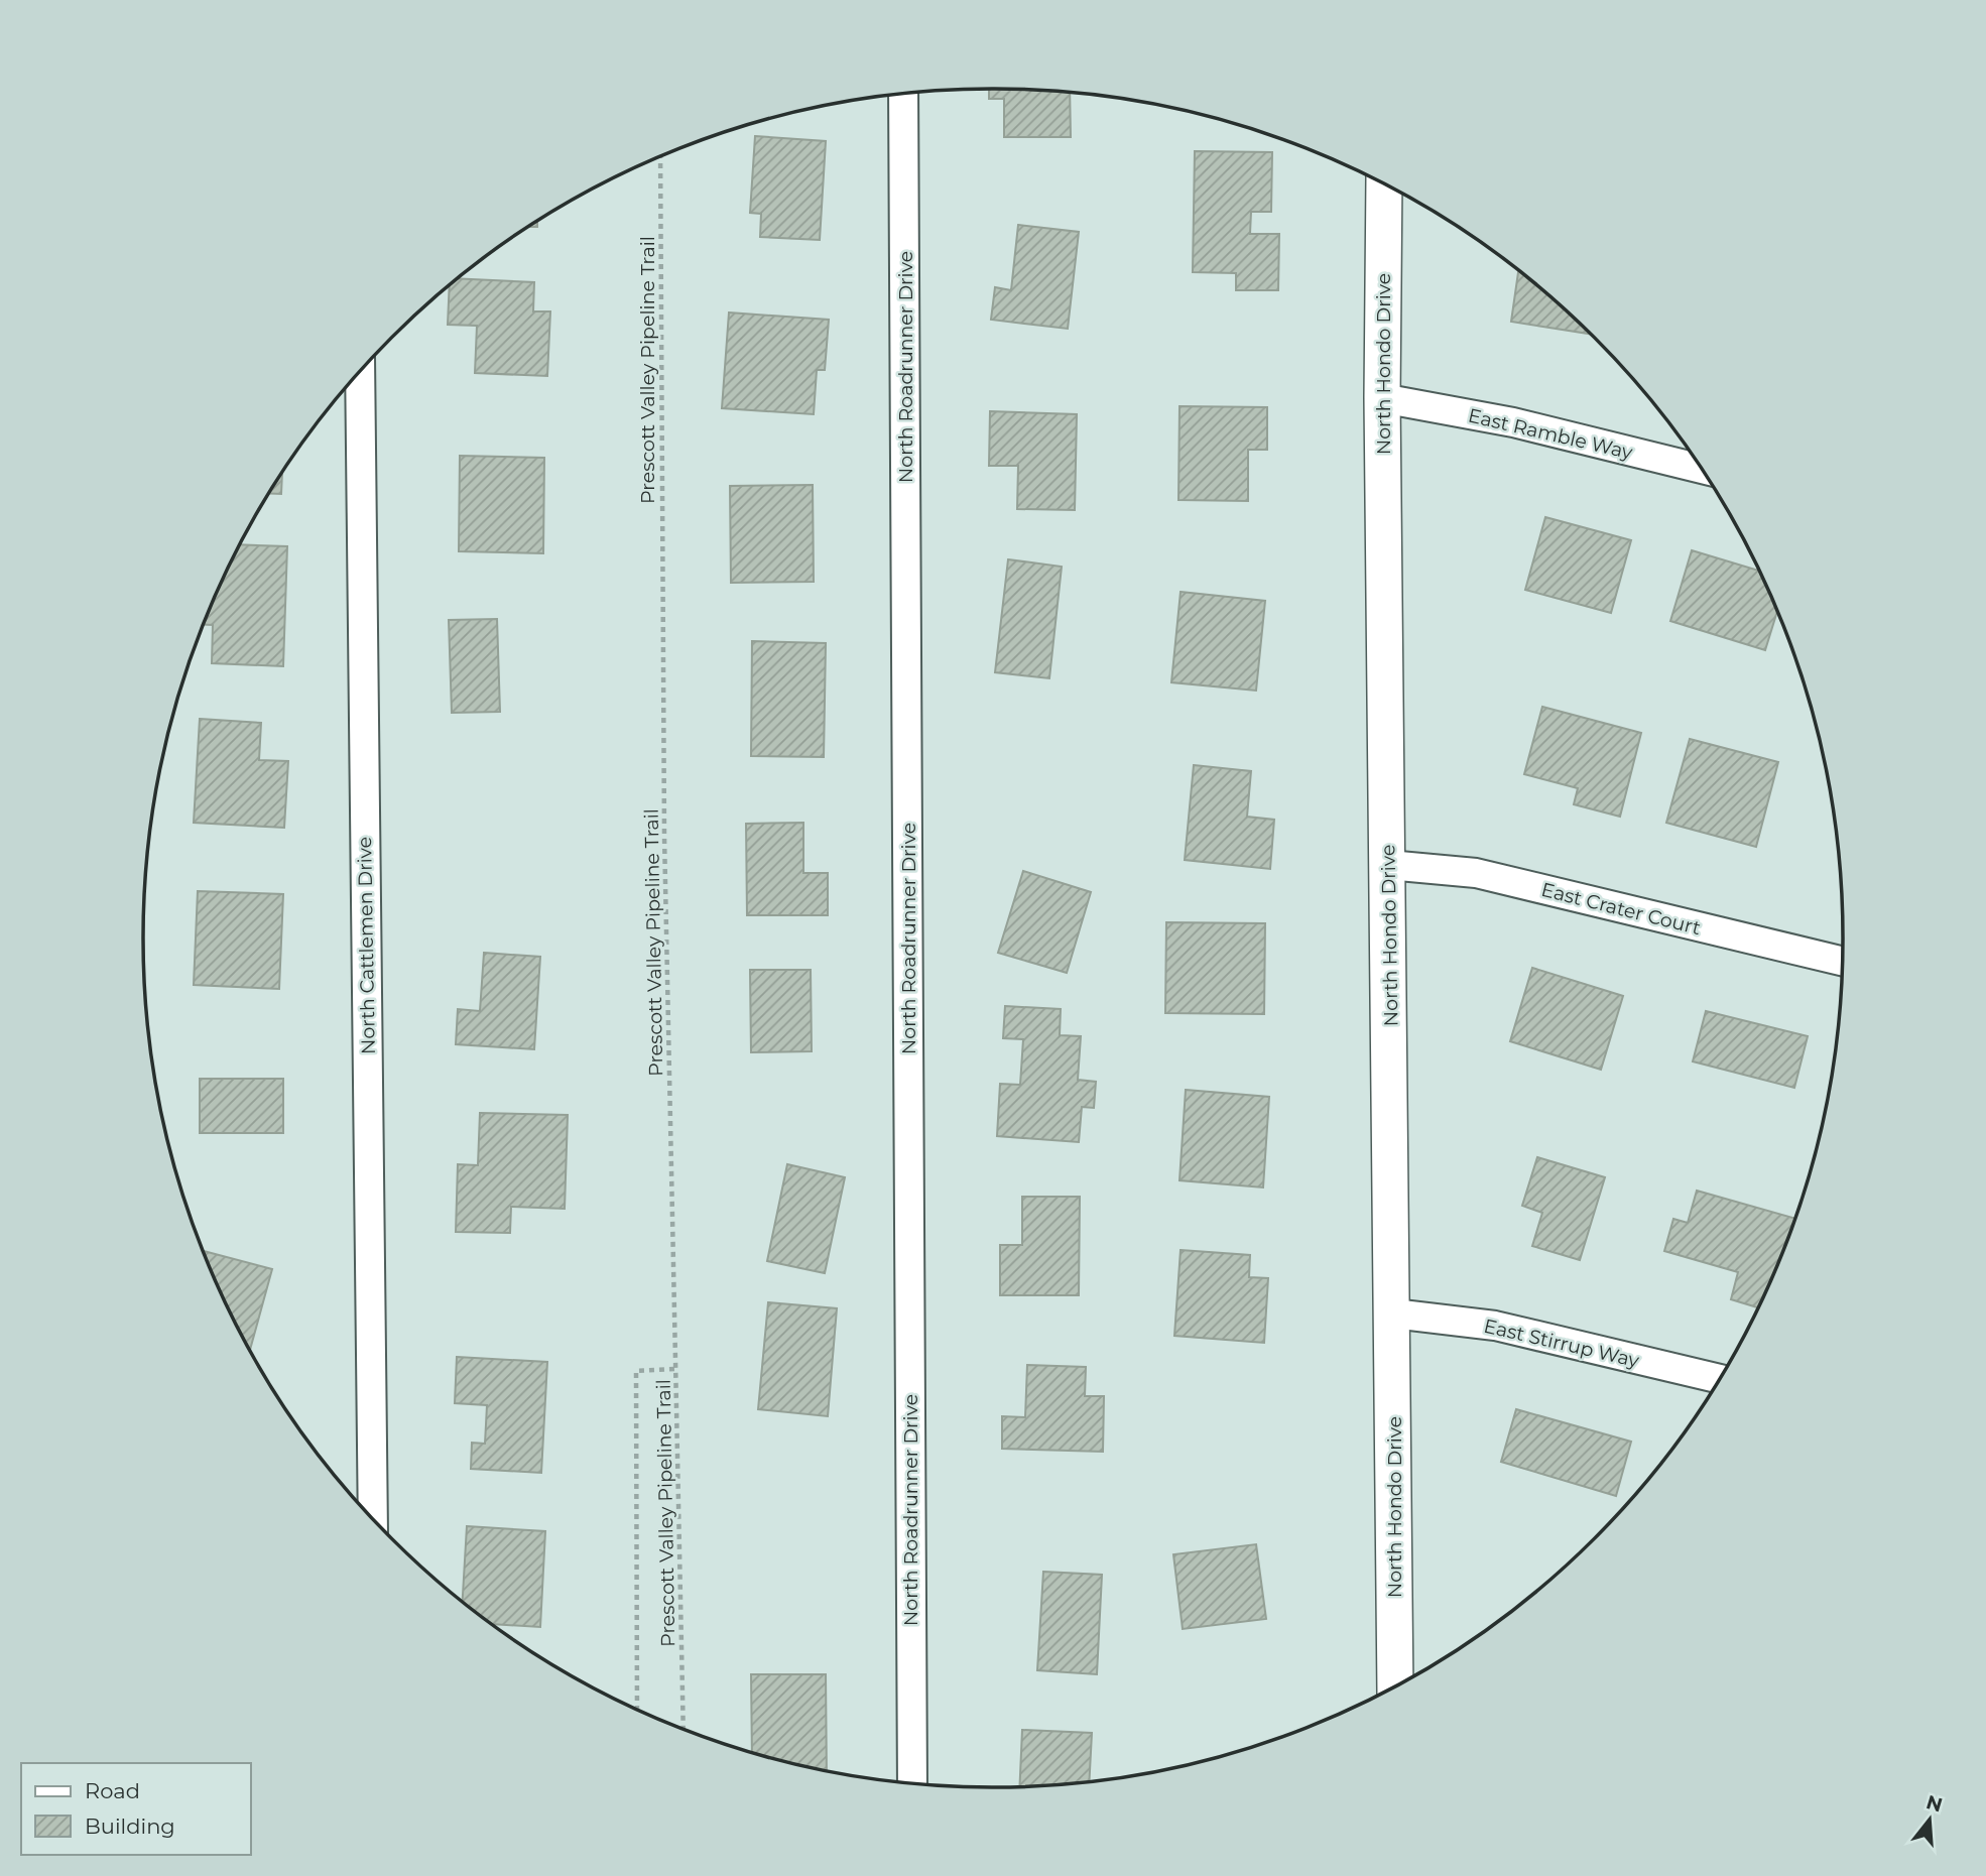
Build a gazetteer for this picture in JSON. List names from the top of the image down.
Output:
{
  "streets": {
    "street": [
      "North Hondo Drive",
      "North Roadrunner Drive",
      "East Ramble Way",
      "East Crater Court",
      "North Cattlemen Drive",
      "East Stirrup Way"
    ],
    "path": ["Prescott Valley Pipeline Trail"]
  },
  "crossings": [
    ["North Hondo Drive", "East Ramble Way"],
    ["North Hondo Drive", "East Crater Court"],
    ["North Hondo Drive", "East Stirrup Way"]
  ],
  "legend": ["Road", "Building"],
  "north": "top"
}
